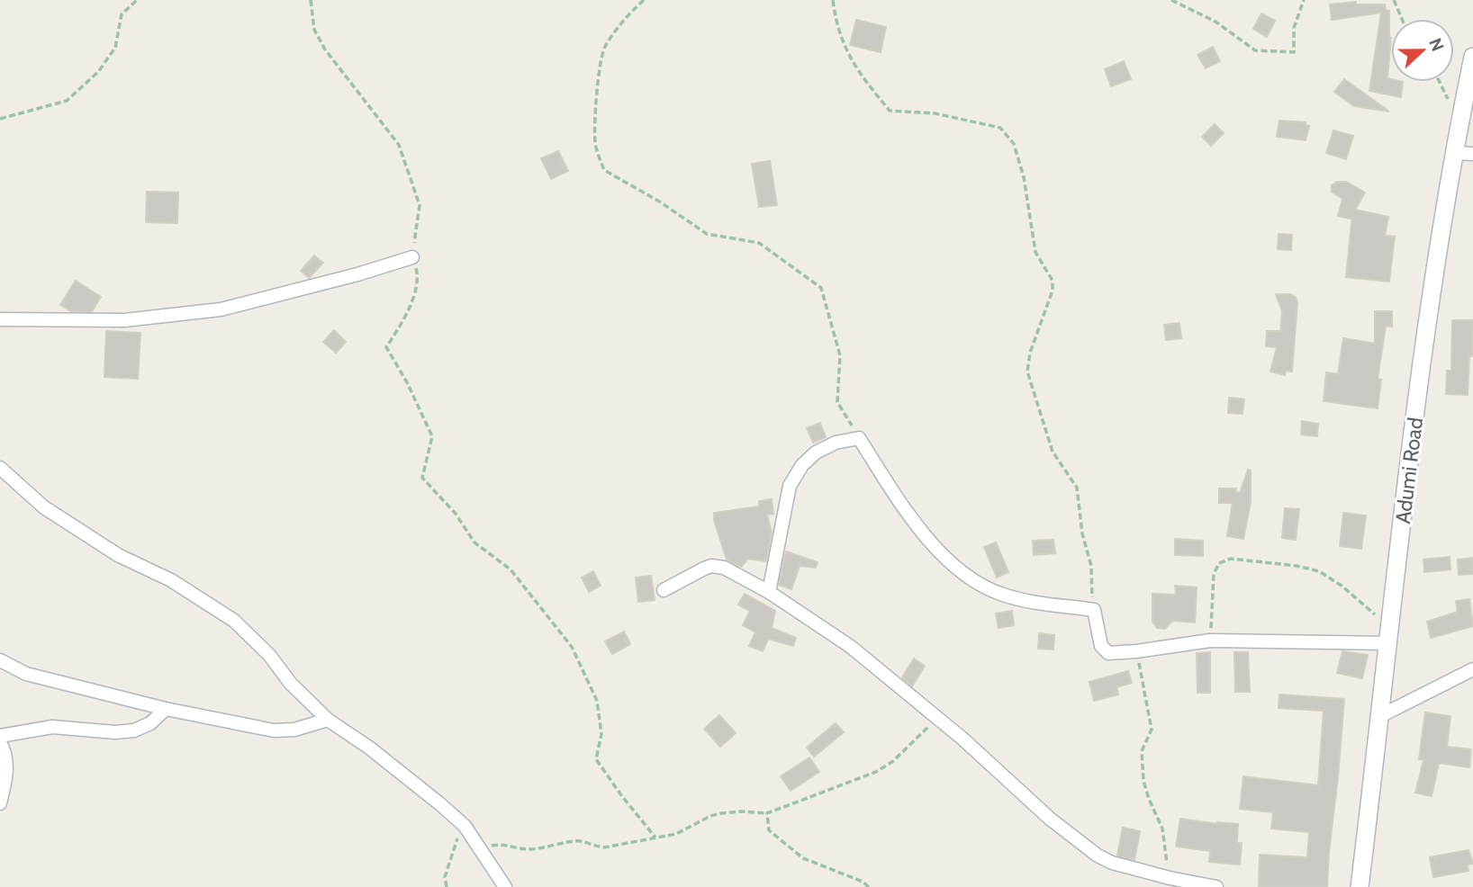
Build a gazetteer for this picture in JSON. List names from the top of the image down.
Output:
{
  "streets": {
    "main road": ["Adumi Road"]
  },
  "north": "right"
}
